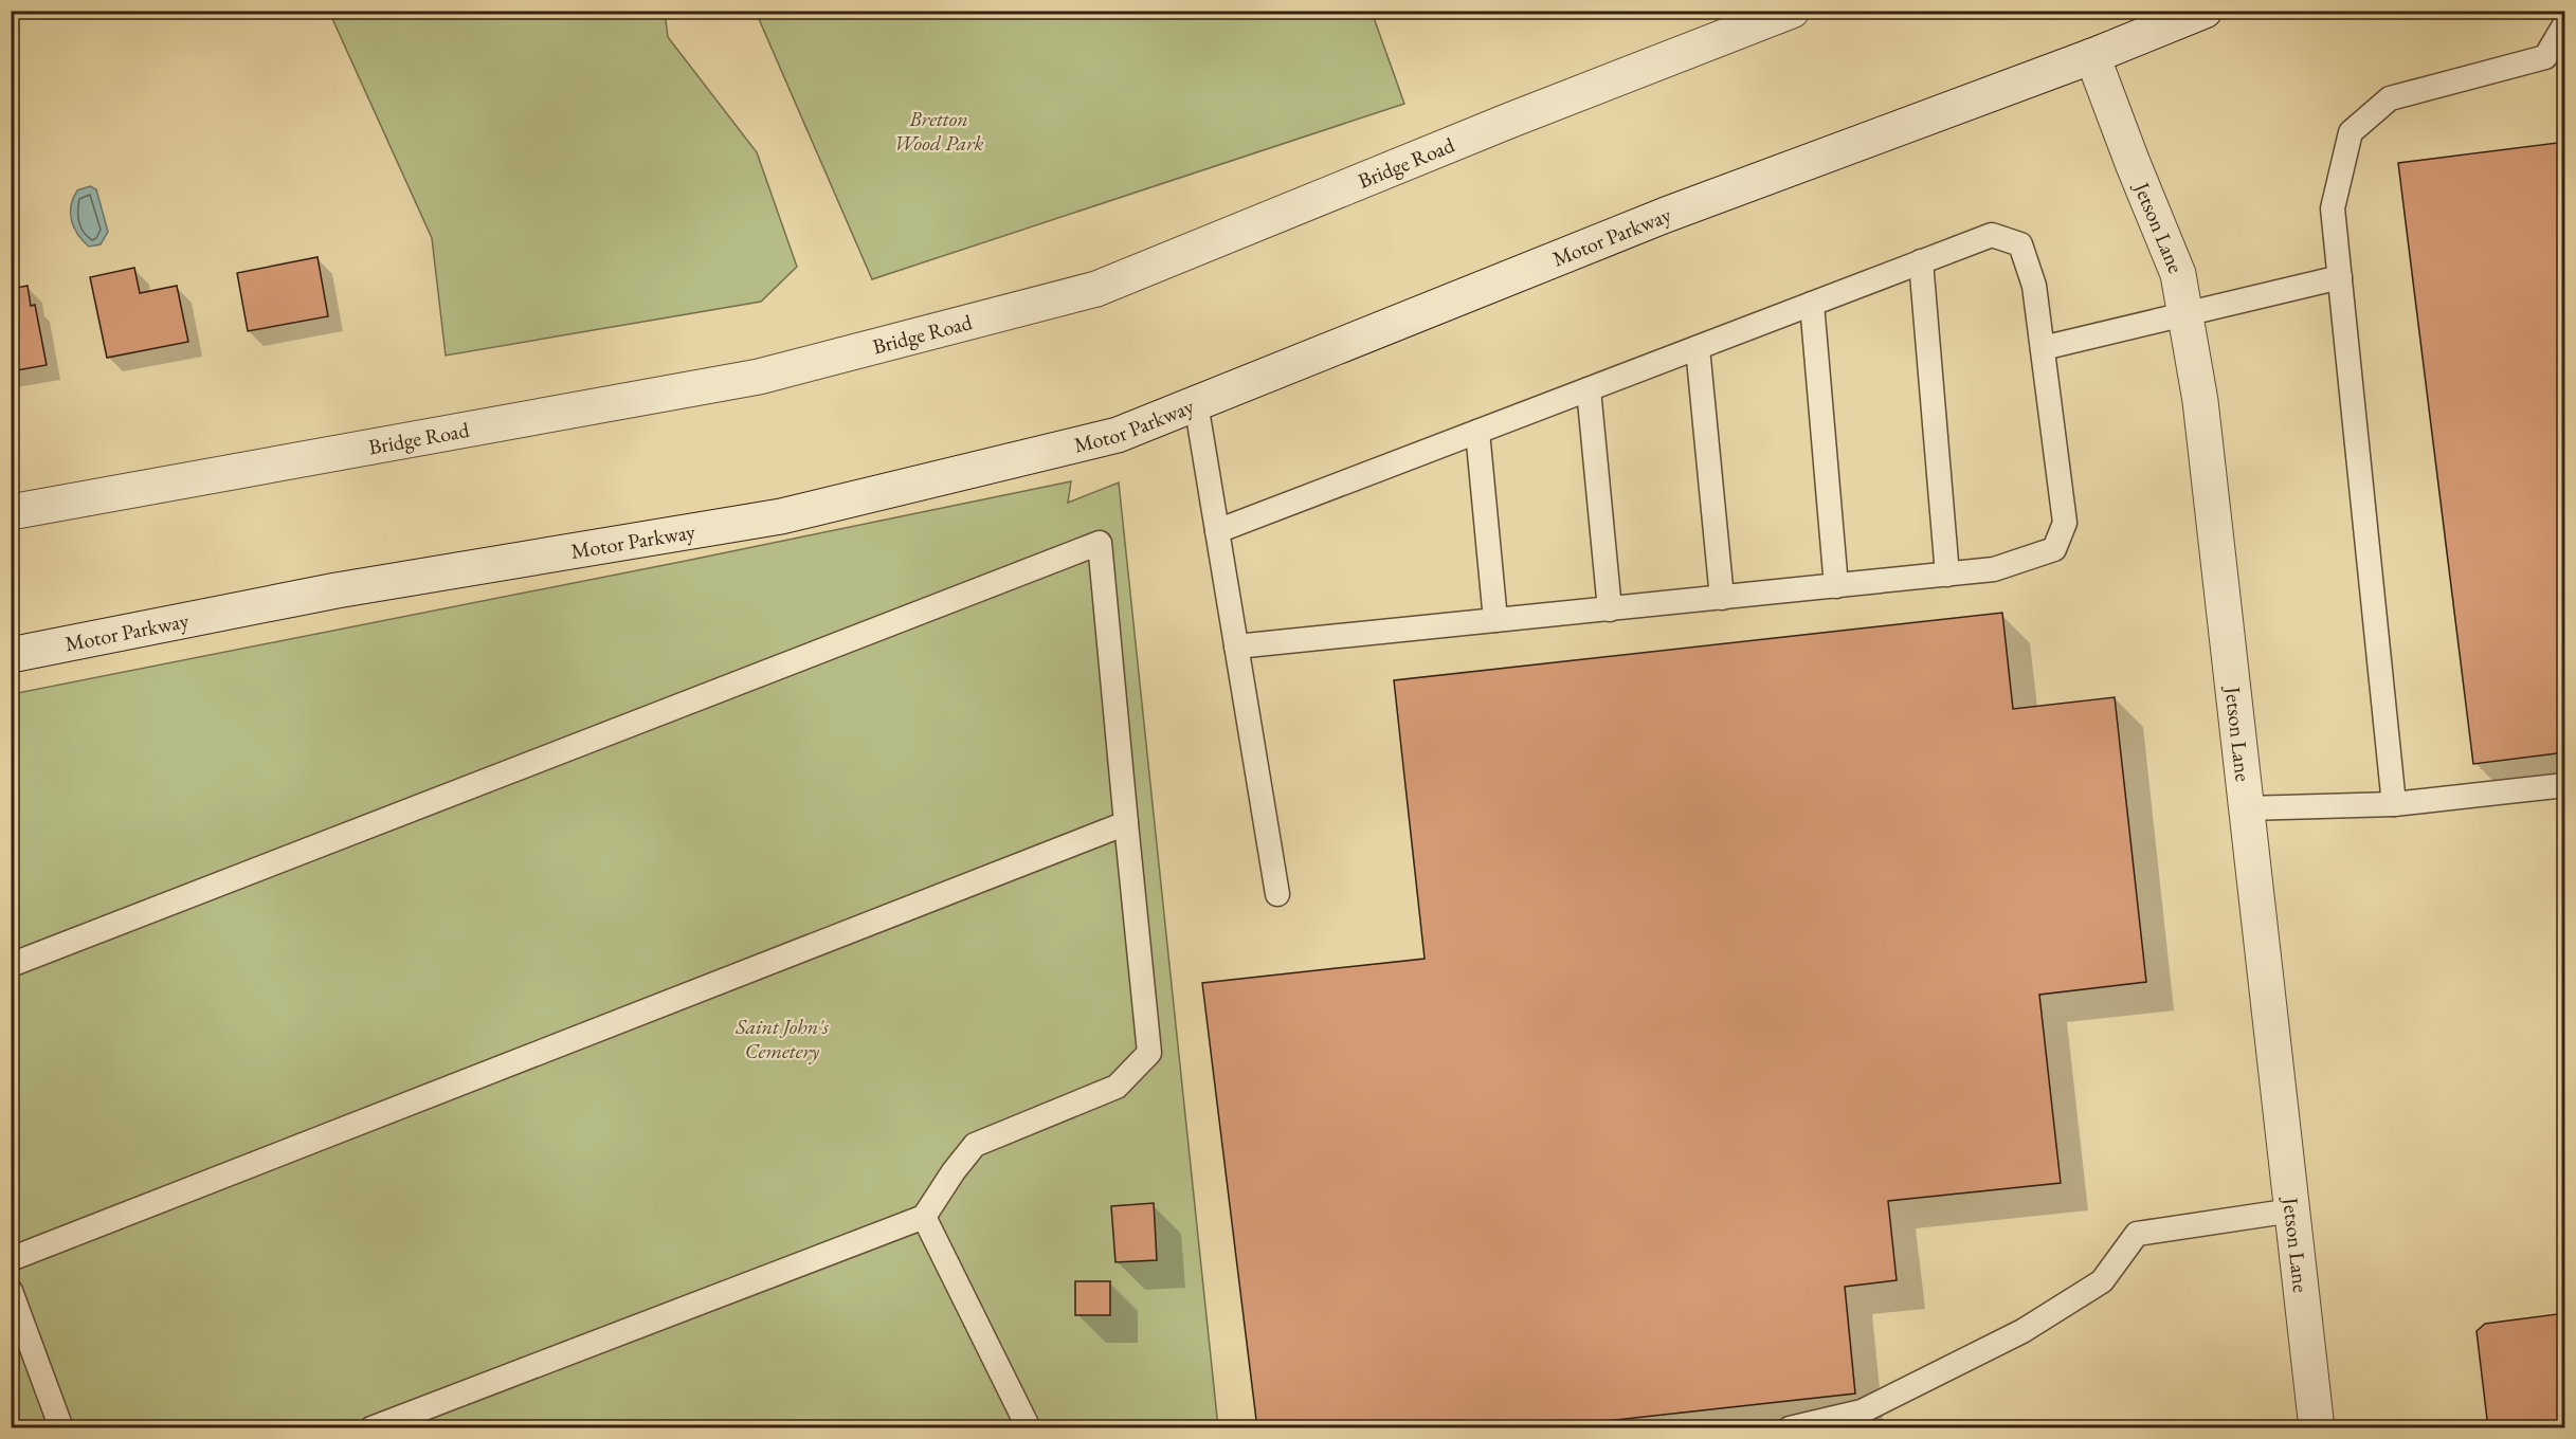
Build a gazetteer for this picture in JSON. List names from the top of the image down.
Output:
{
  "streets": {
    "street": ["Bridge Road", "Jetson Lane", "Motor Parkway"]
  },
  "crossings": [
    ["Jetson Lane", "Motor Parkway"]
  ],
  "parks": ["Bretton Wood Park", "Saint John's Cemetery"]
}
